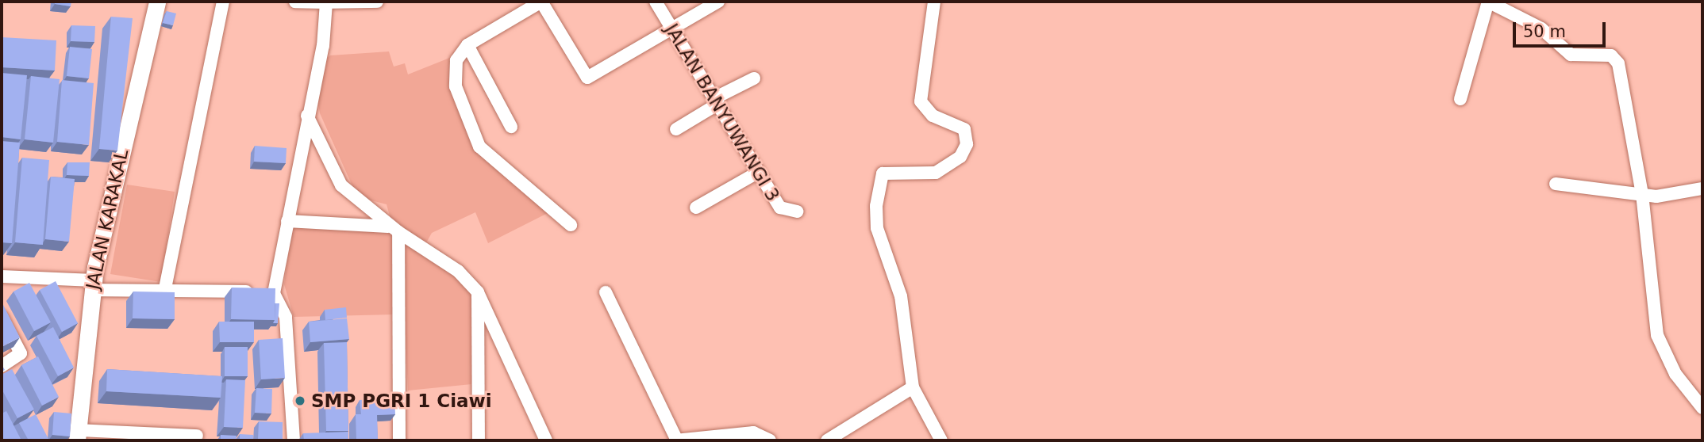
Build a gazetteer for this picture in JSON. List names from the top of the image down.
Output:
{
  "streets": {
    "main road": ["JALAN KARAKAL"],
    "street": ["JALAN BANYUWANGI 3"]
  },
  "places": ["SMP PGRI 1 Ciawi"],
  "scale_bar": "50 m"
}
